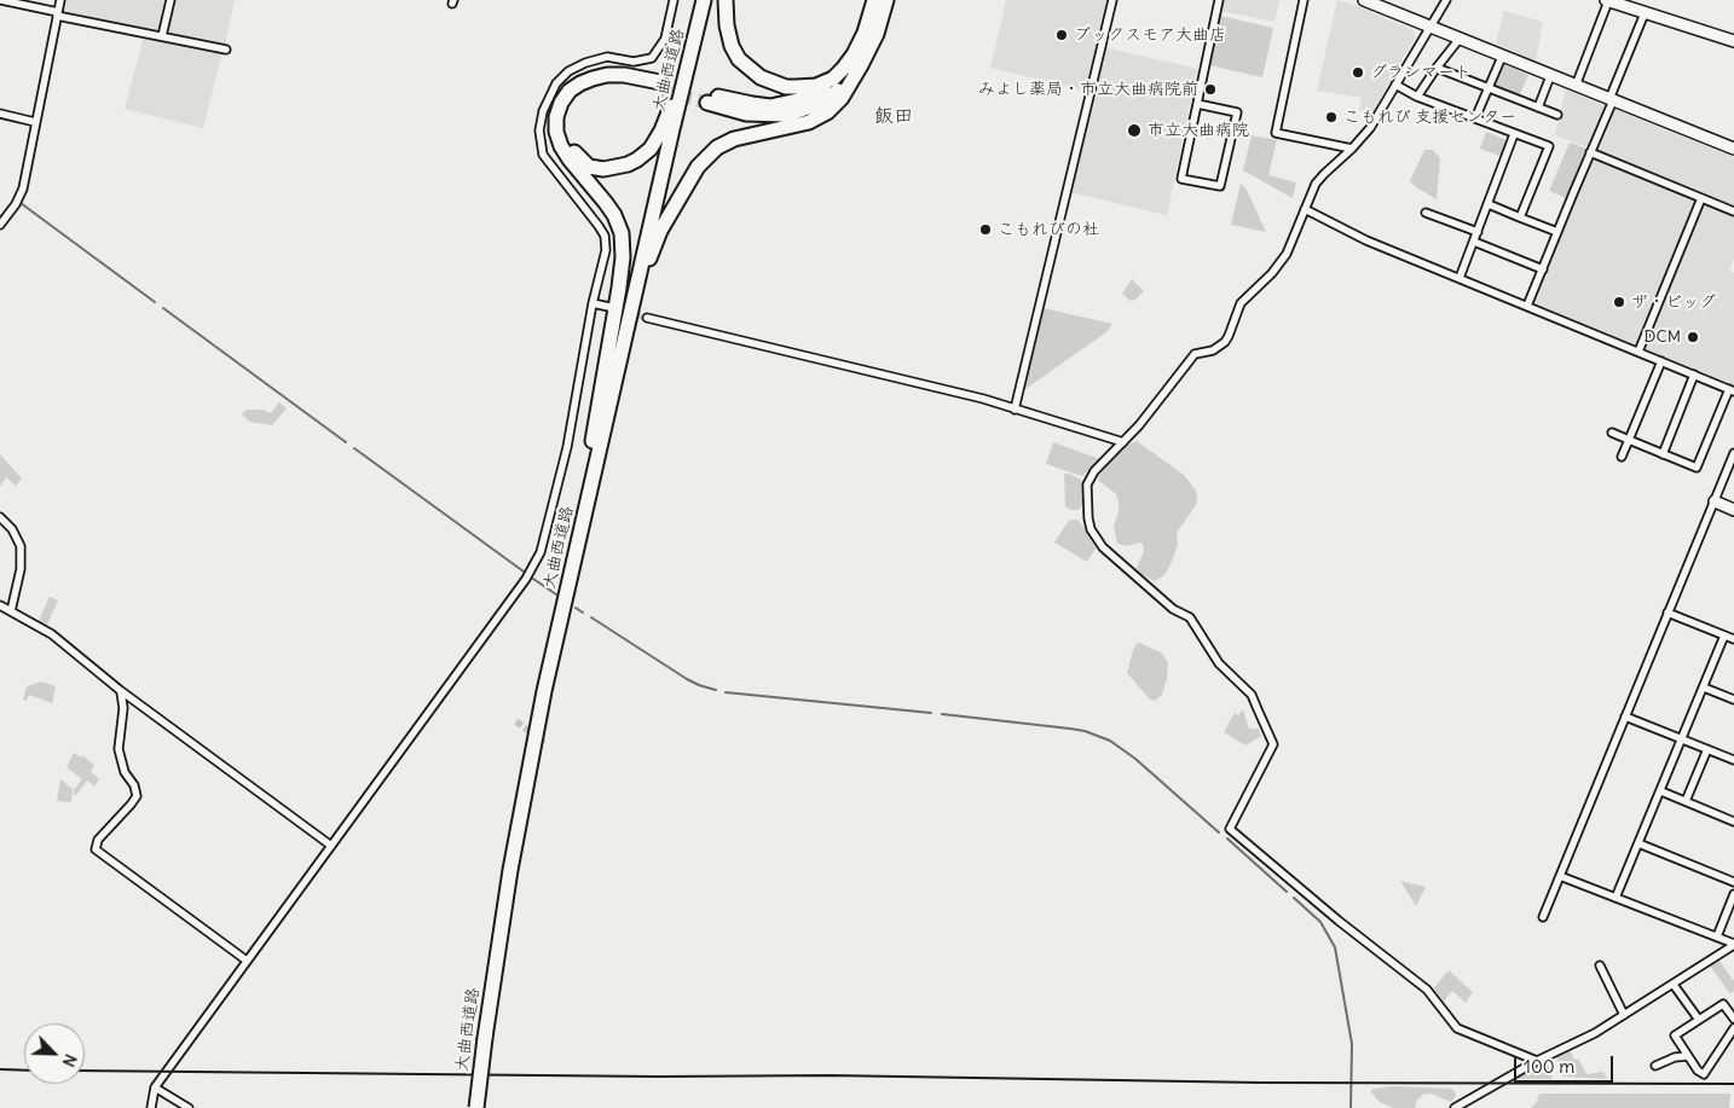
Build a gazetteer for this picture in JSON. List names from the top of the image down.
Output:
{
  "streets": {
    "highway": ["大曲西道路"]
  },
  "districts": ["飯田"],
  "places": [
    "ブックスモア大曲店",
    "グランマート",
    "みよし薬局・市立大曲病院前",
    "こもれび 支援センター",
    "市立大曲病院",
    "こもれびの杜",
    "ザ・ビッグ",
    "DCM"
  ],
  "scale_bar": "100 m",
  "north": "bottom right"
}
